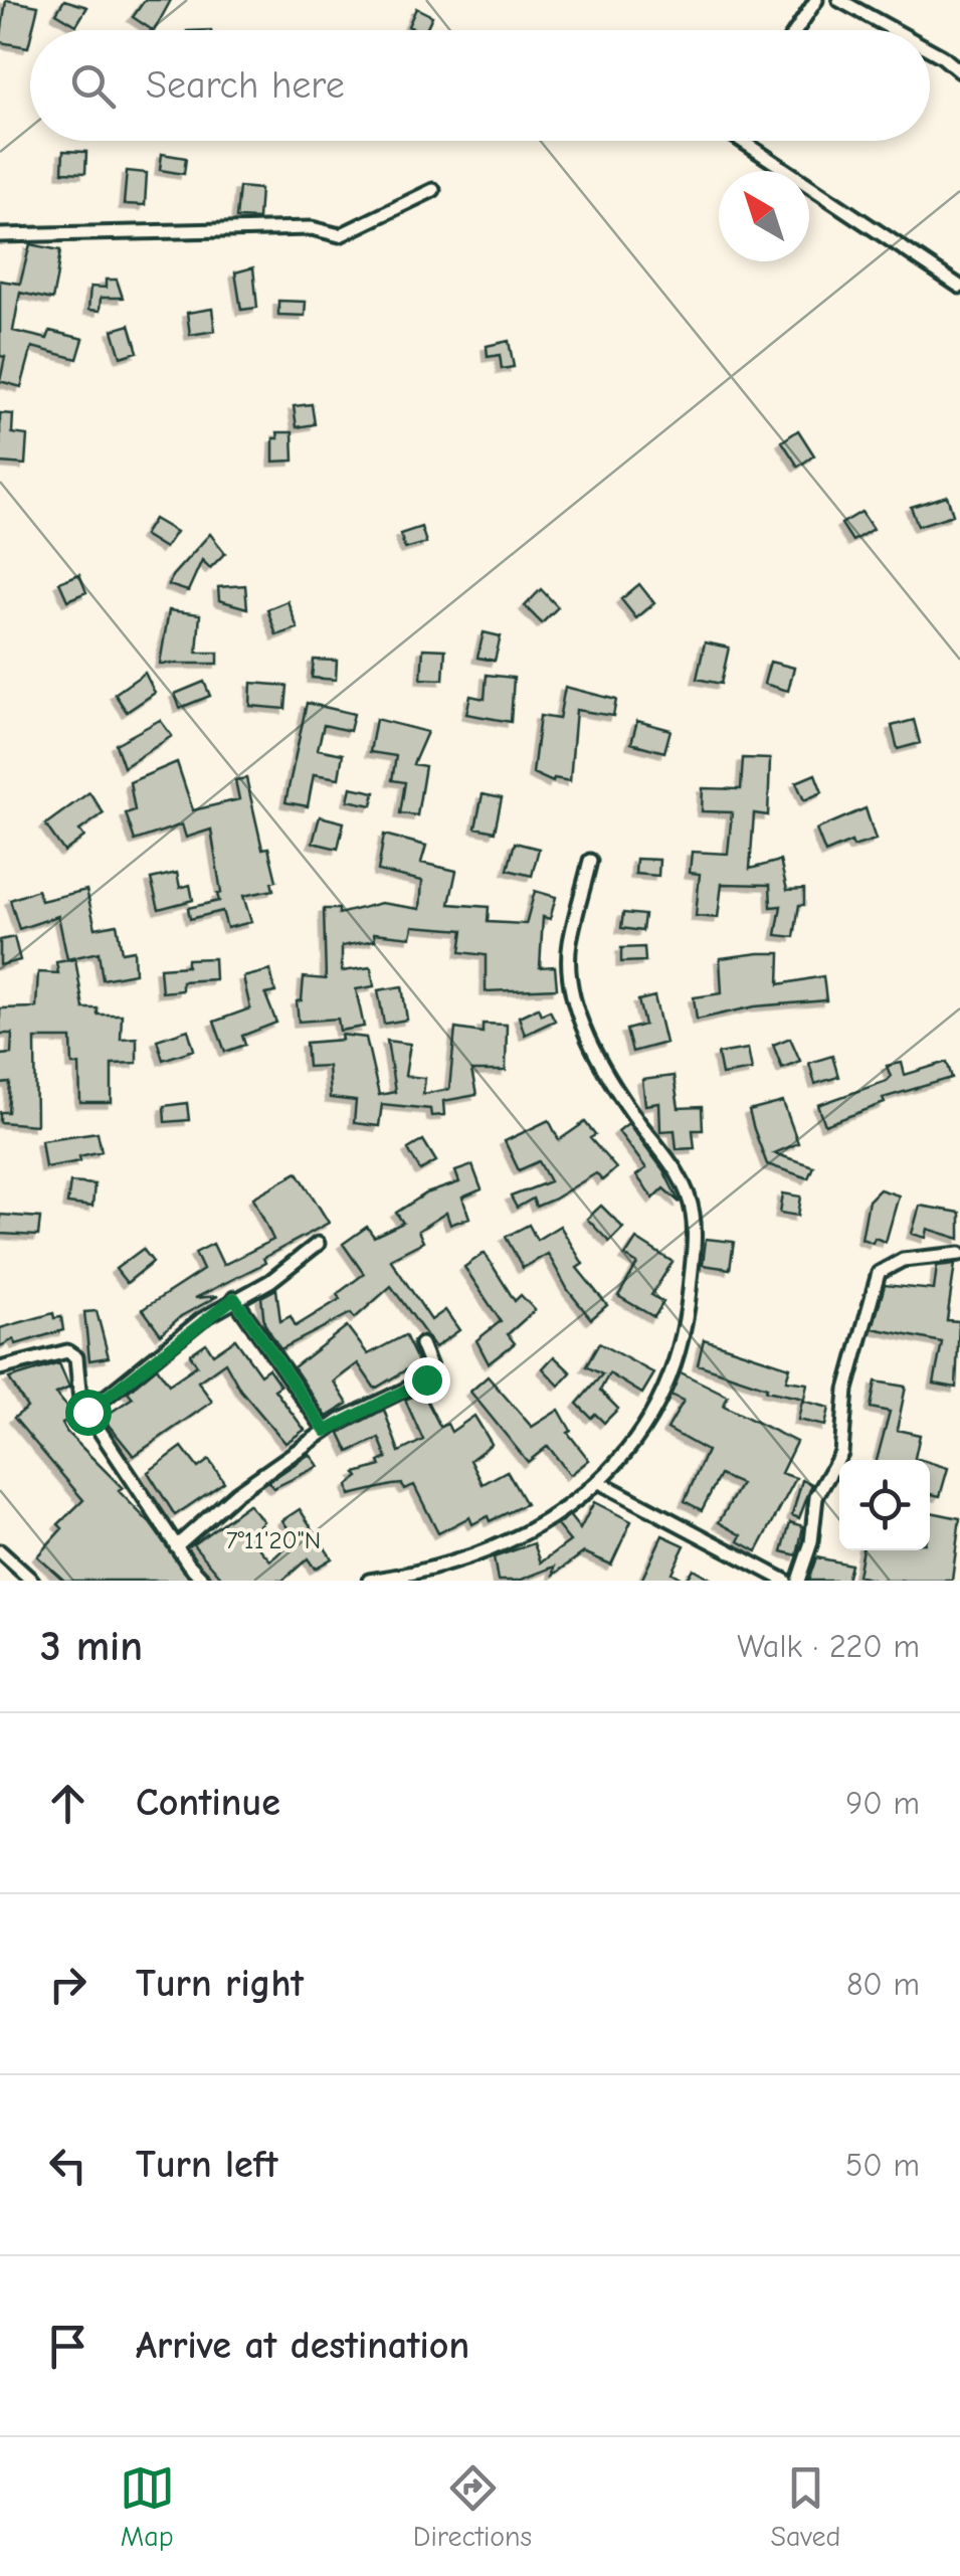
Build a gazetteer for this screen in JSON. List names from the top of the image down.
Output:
{
  "north": "top left",
  "page": {
    "search": "Search here",
    "heading": ["3 min", "Walk · 220 m"],
    "list": [
      ["Continue", "90 m"],
      ["Turn right", "80 m"],
      ["Turn left", "50 m"],
      "Arrive at destination"
    ],
    "nav": ["Map", "Directions", "Saved"]
  },
  "coordinates": ["7°11'20\"N"]
}
